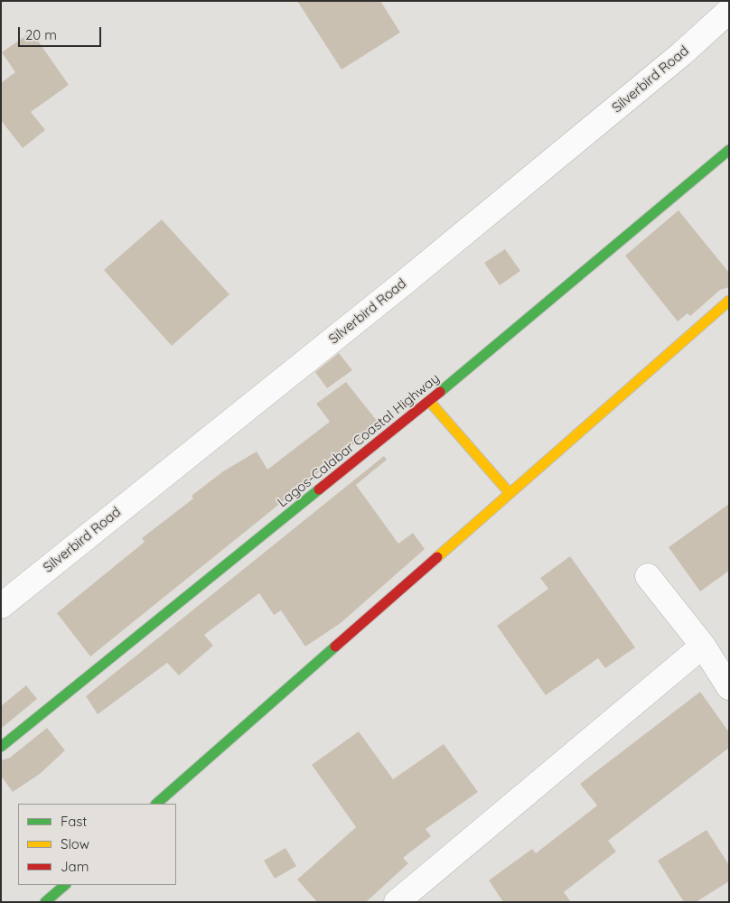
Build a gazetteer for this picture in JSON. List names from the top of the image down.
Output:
{
  "streets": {
    "highway": ["Lagos-Calabar Coastal Highway"],
    "street": ["Silverbird Road"]
  },
  "legend": ["Fast", "Slow", "Jam"],
  "scale_bar": "20 m"
}
